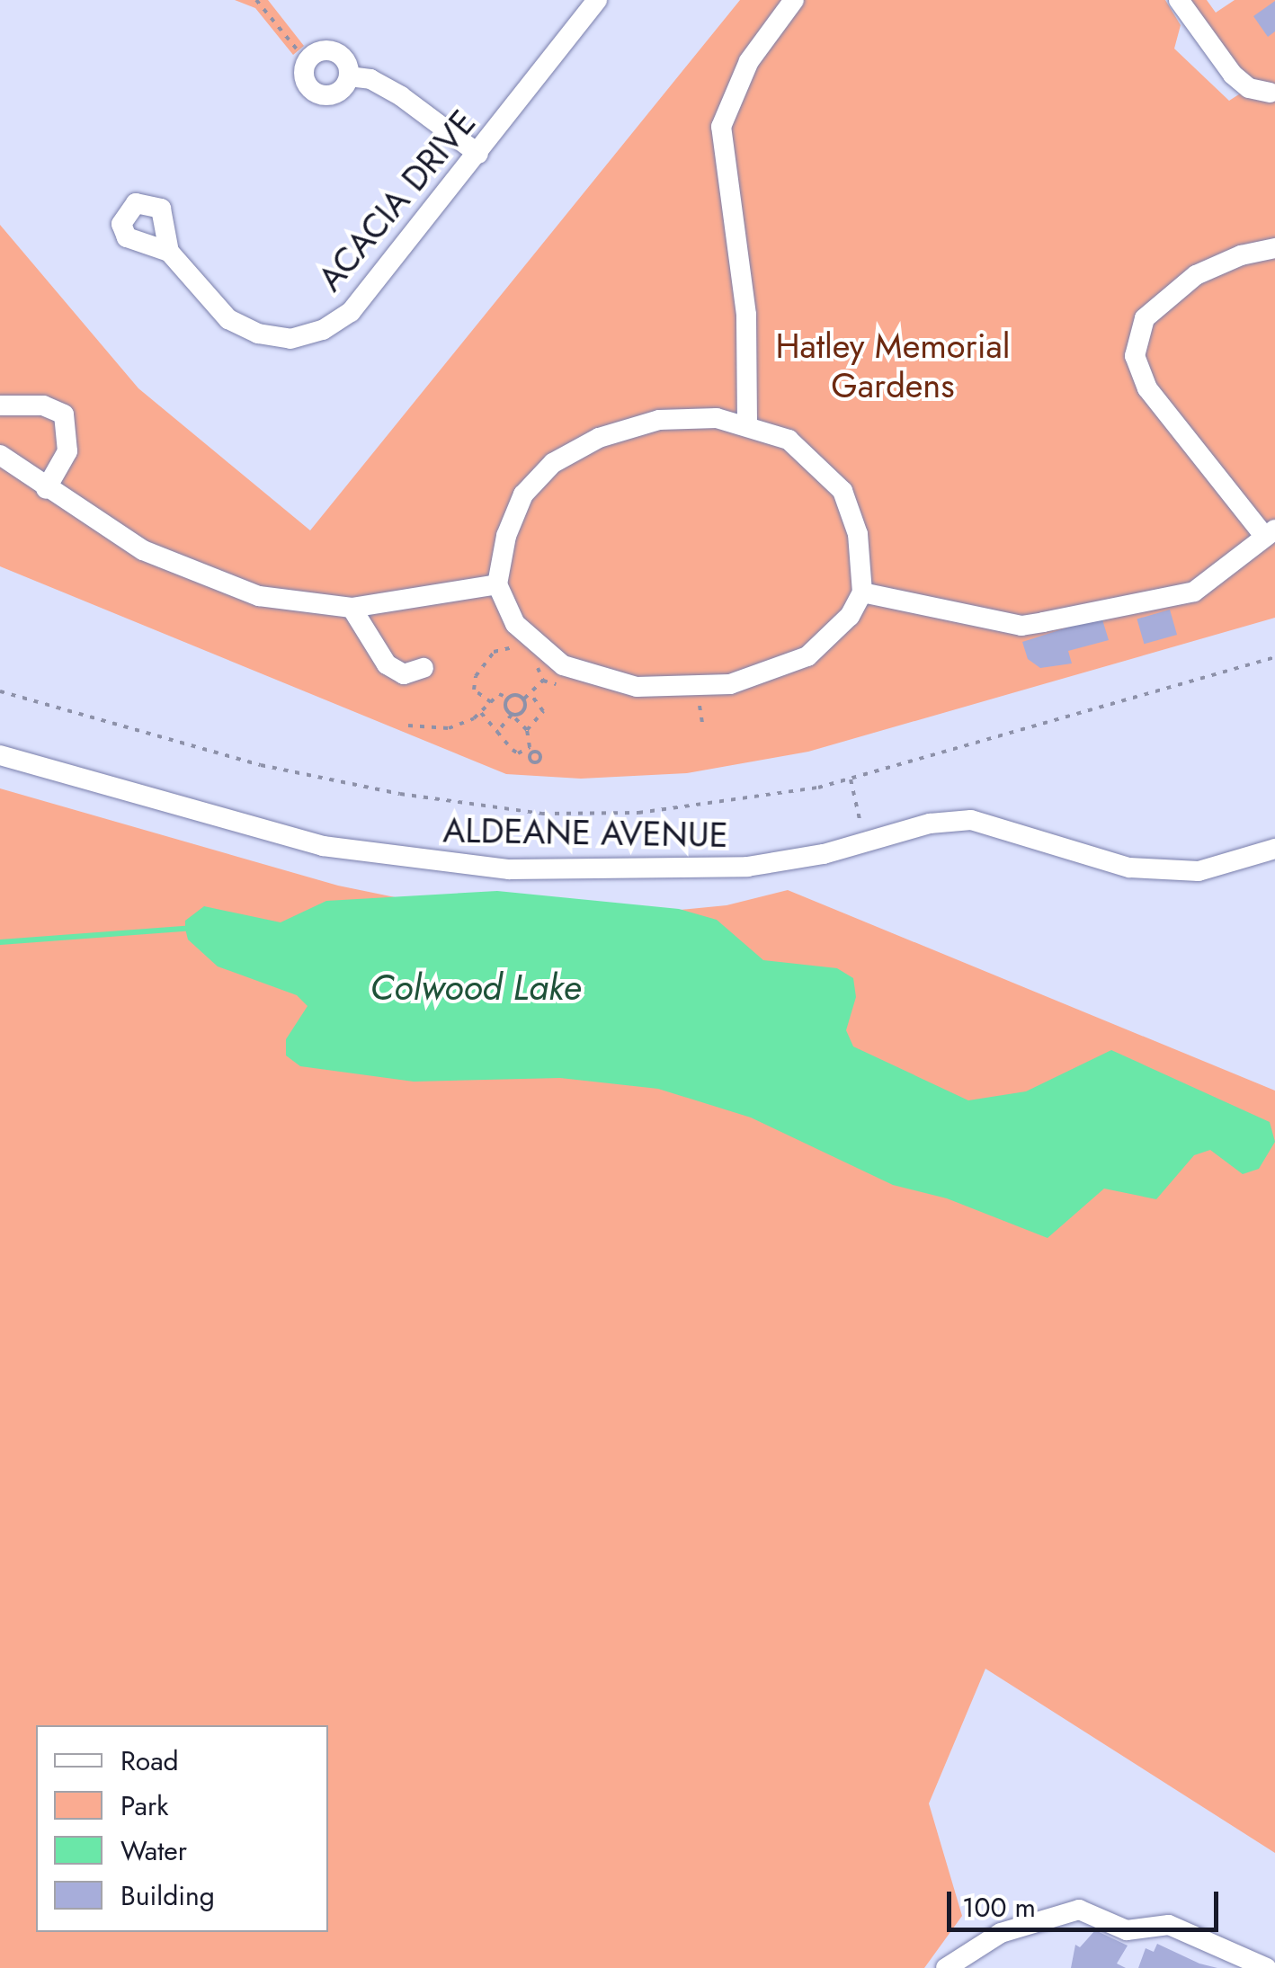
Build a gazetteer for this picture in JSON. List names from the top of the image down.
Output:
{
  "streets": {
    "street": ["ACACIA DRIVE", "ALDEANE AVENUE"]
  },
  "water": ["Colwood Lake"],
  "parks": ["Hatley Memorial Gardens"],
  "legend": [
    "Road",
    "Park",
    "Water",
    "Building"
  ],
  "scale_bar": "100 m"
}
